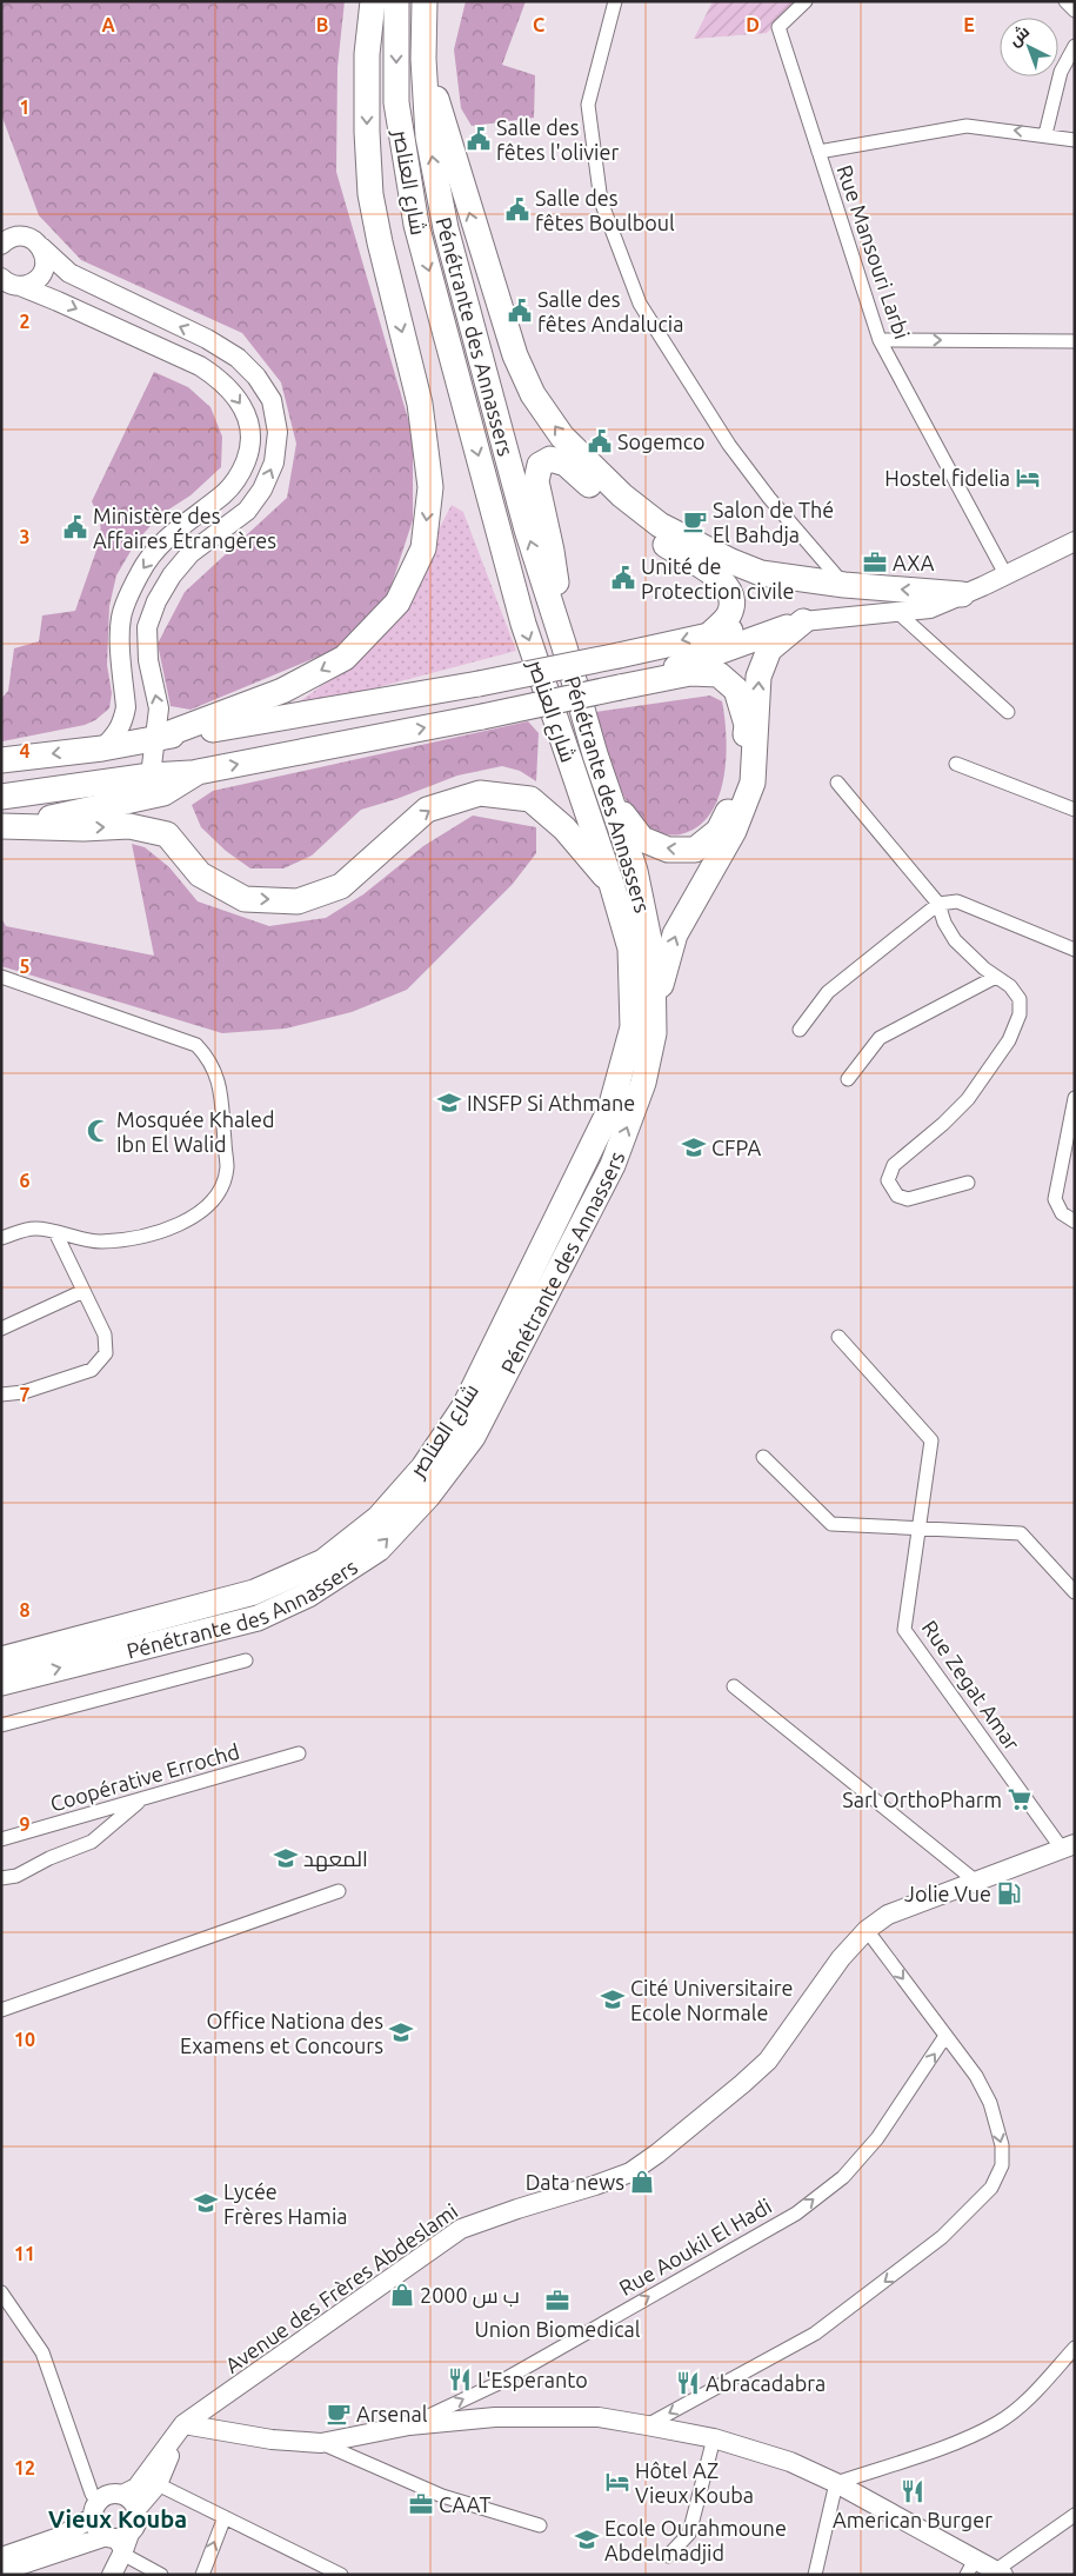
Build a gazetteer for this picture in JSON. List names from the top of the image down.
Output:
{
  "streets": {
    "highway": ["شارع العناصر", "Pénétrante des Annassers"],
    "street": [
      "Rue Mansouri Larbi",
      "Rue Zegat Amar",
      "Coopérative Errochd",
      "Rue Aoukil El Hadi",
      "Avenue des Frères Abdeslami"
    ]
  },
  "crossings": [
    ["Rue Zegat Amar", "Avenue des Frères Abdeslami"]
  ],
  "one_way": ["شارع العناصر", "Pénétrante des Annassers", "Rue Aoukil El Hadi"],
  "districts": ["Vieux Kouba"],
  "places": {
    "public building": [
      "Salle des fêtes l'olivier",
      "Salle des fêtes Boulboul",
      "Salle des fêtes Andalucia",
      "Sogemco",
      "Ministère des Affaires Étrangères",
      "Unité de Protection civile"
    ],
    "hotel": ["Hostel fidelia", "Hôtel AZ Vieux Kouba"],
    "cafe": ["Salon de Thé El Bahdja", "Arsenal"],
    "office": ["AXA", "Union Biomedical", "CAAT"],
    "school or university": [
      "INSFP Si Athmane",
      "CFPA",
      "المعهد",
      "Cité Universitaire Ecole Normale",
      "Office Nationa des Examens et Concours",
      "Lycée Frères Hamia",
      "Ecole Ourahmoune Abdelmadjid"
    ],
    "mosque": ["Mosquée Khaled Ibn El Walid"],
    "supermarket": ["Sarl OrthoPharm"],
    "fuel station": ["Jolie Vue"],
    "shop": ["Data news", "ب س 2000"],
    "restaurant": ["L'Esperanto", "Abracadabra", "American Burger"]
  },
  "north": "top left",
  "grid": {
    "columns": [
      "A",
      "B",
      "C",
      "D",
      "E"
    ],
    "rows": [
      "1",
      "2",
      "3",
      "4",
      "5",
      "6",
      "7",
      "8",
      "9",
      "10",
      "11",
      "12"
    ]
  }
}
